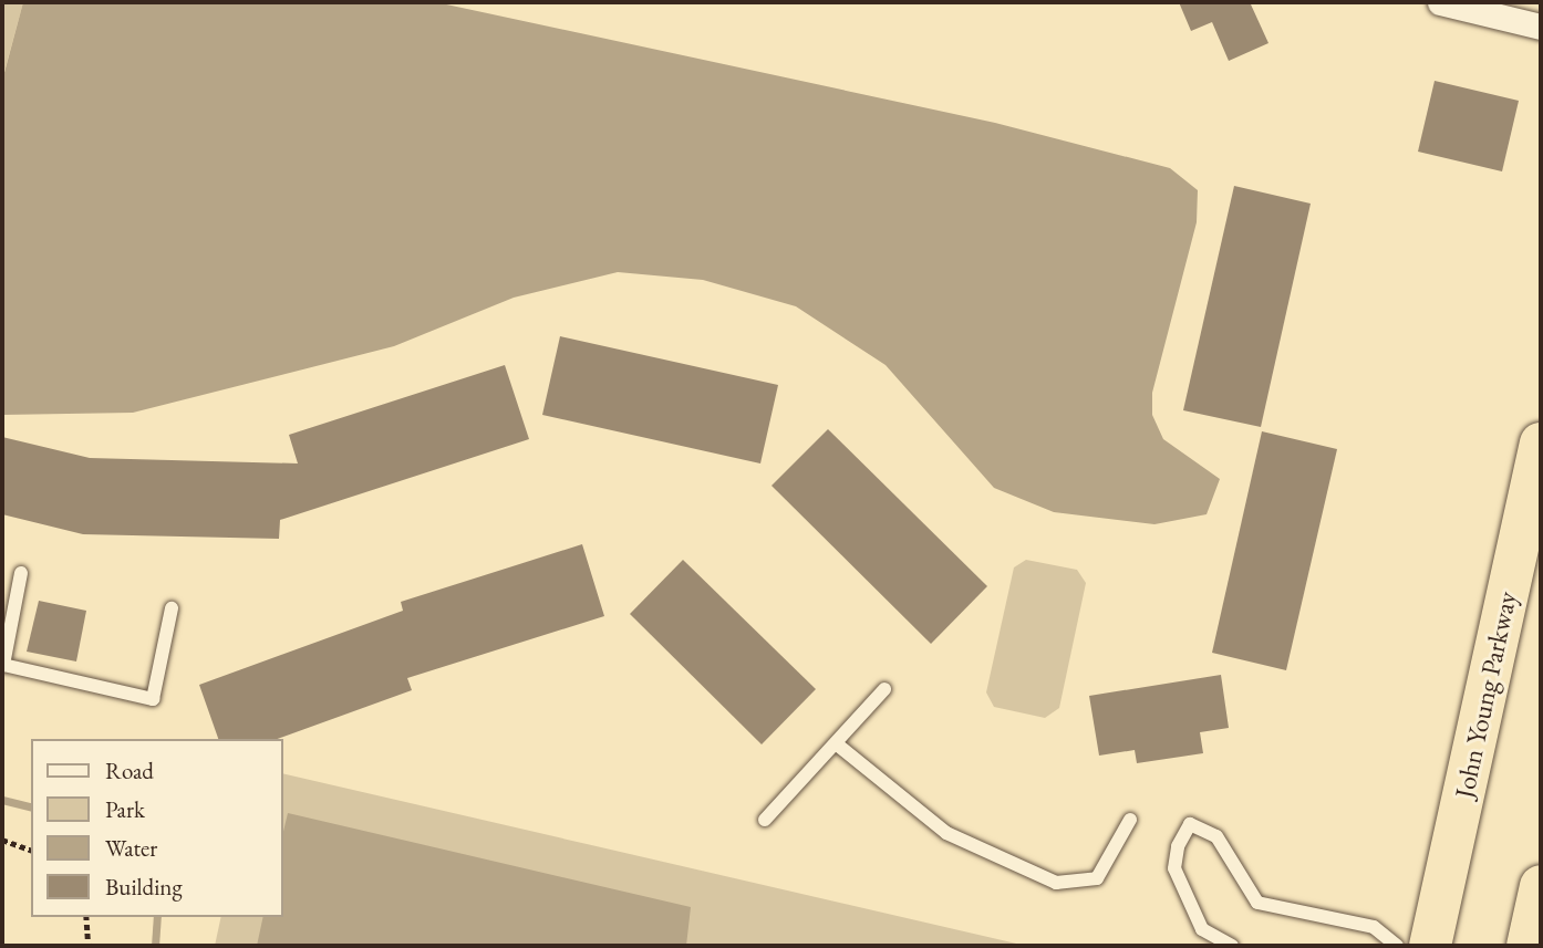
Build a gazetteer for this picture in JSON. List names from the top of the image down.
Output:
{
  "streets": {
    "highway": ["John Young Parkway"]
  },
  "legend": [
    "Road",
    "Park",
    "Water",
    "Building"
  ]
}
